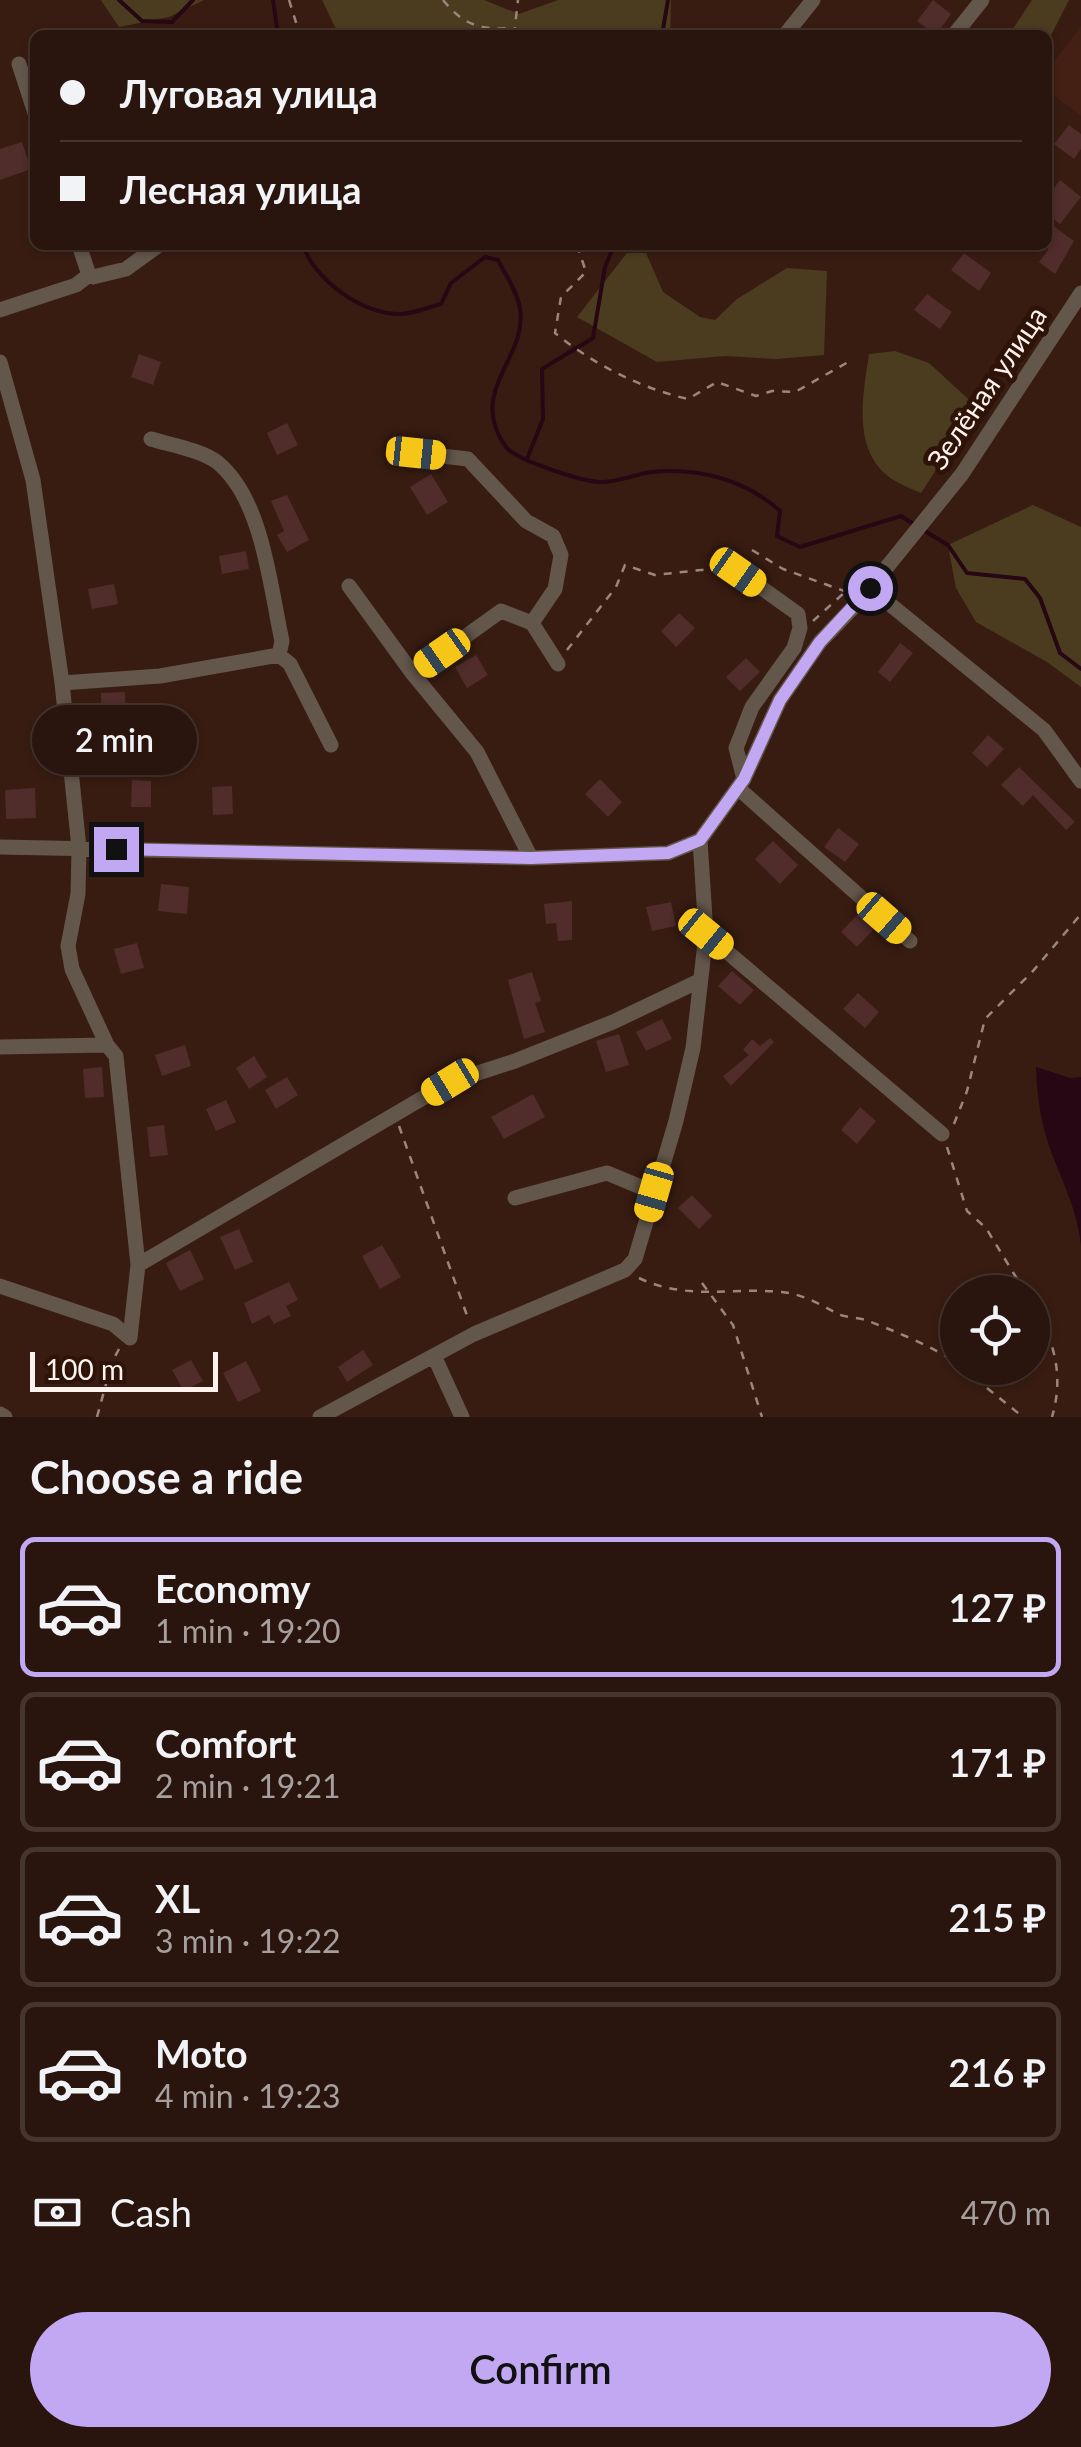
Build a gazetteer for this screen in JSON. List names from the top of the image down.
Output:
{
  "streets": {
    "street": ["Зелёная улица"]
  },
  "scale_bar": "100 m",
  "page": {
    "banner": ["Луговая улица", "Лесная улица"],
    "bubble": "2 min",
    "scale": "100 m",
    "heading": "Choose a ride",
    "list": [
      {
        "name": "Economy",
        "note": "1 min · 19:20",
        "value": "127 ₽"
      },
      {
        "name": "Comfort",
        "note": "2 min · 19:21",
        "value": "171 ₽"
      },
      {
        "name": "XL",
        "note": "3 min · 19:22",
        "value": "215 ₽"
      },
      {
        "name": "Moto",
        "note": "4 min · 19:23",
        "value": "216 ₽"
      }
    ],
    "pay": ["Cash", "470 m"],
    "buttons": "Confirm"
  }
}
